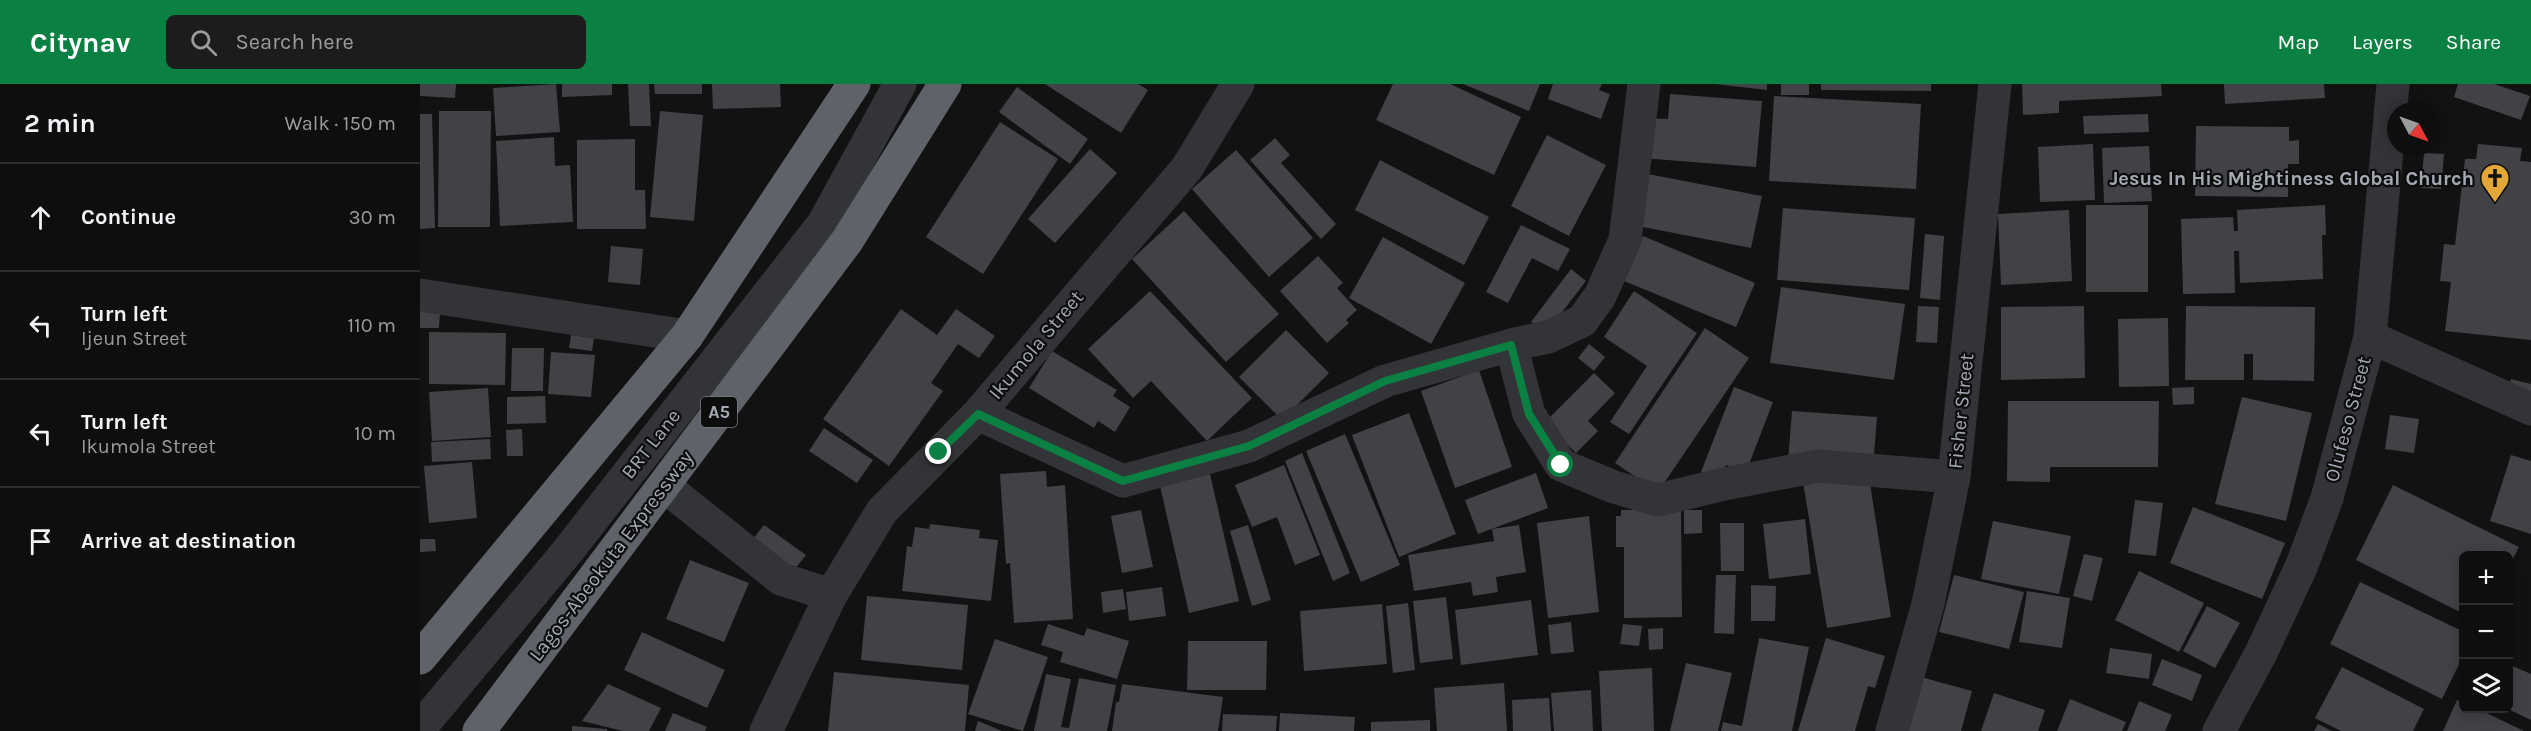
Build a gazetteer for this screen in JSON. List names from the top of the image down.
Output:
{
  "streets": {
    "highway": ["A5", "Lagos-Abeokuta Expressway"],
    "street": [
      "Ikumola Street",
      "Fisher Street",
      "Olufeso Street",
      "BRT Lane"
    ]
  },
  "places": {
    "church": ["Jesus In His Mightiness Global Church"]
  },
  "north": "bottom right",
  "page": {
    "header": "Citynav",
    "search": "Search here",
    "nav": ["Map", "Layers", "Share"],
    "heading": ["2 min", "Walk · 150 m"],
    "list": [
      ["Continue", "30 m"],
      ["Turn left", "Ijeun Street", "110 m"],
      ["Turn left", "Ikumola Street", "10 m"],
      "Arrive at destination"
    ],
    "map_buttons": ["+", "−"]
  }
}
